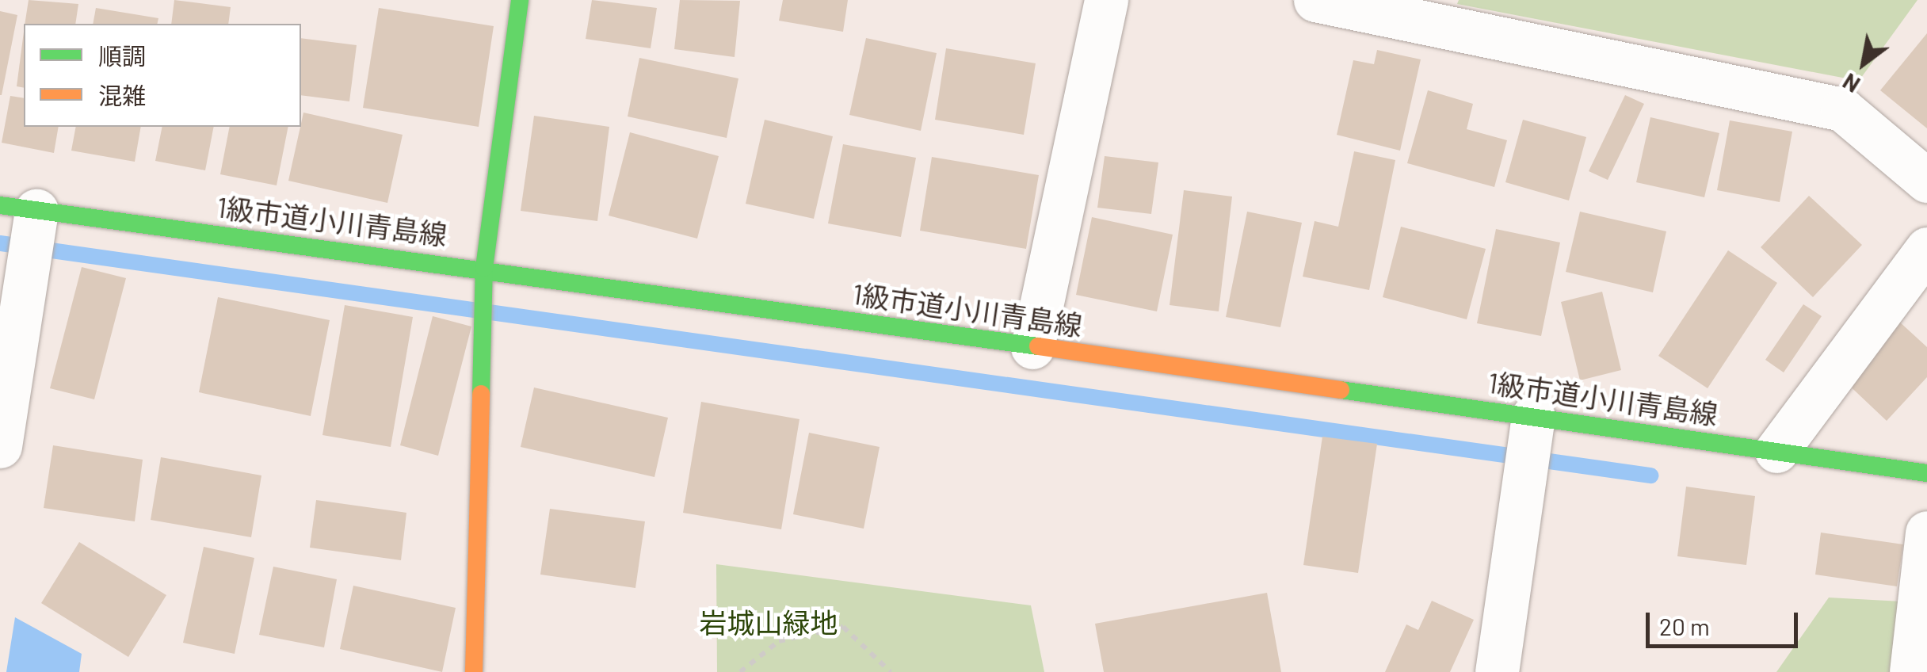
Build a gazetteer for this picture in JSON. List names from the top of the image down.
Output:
{
  "streets": {
    "street": ["1級市道小川青島線"]
  },
  "parks": ["岩城山緑地"],
  "legend": ["順調", "混雑"],
  "scale_bar": "20 m",
  "north": "bottom left"
}
